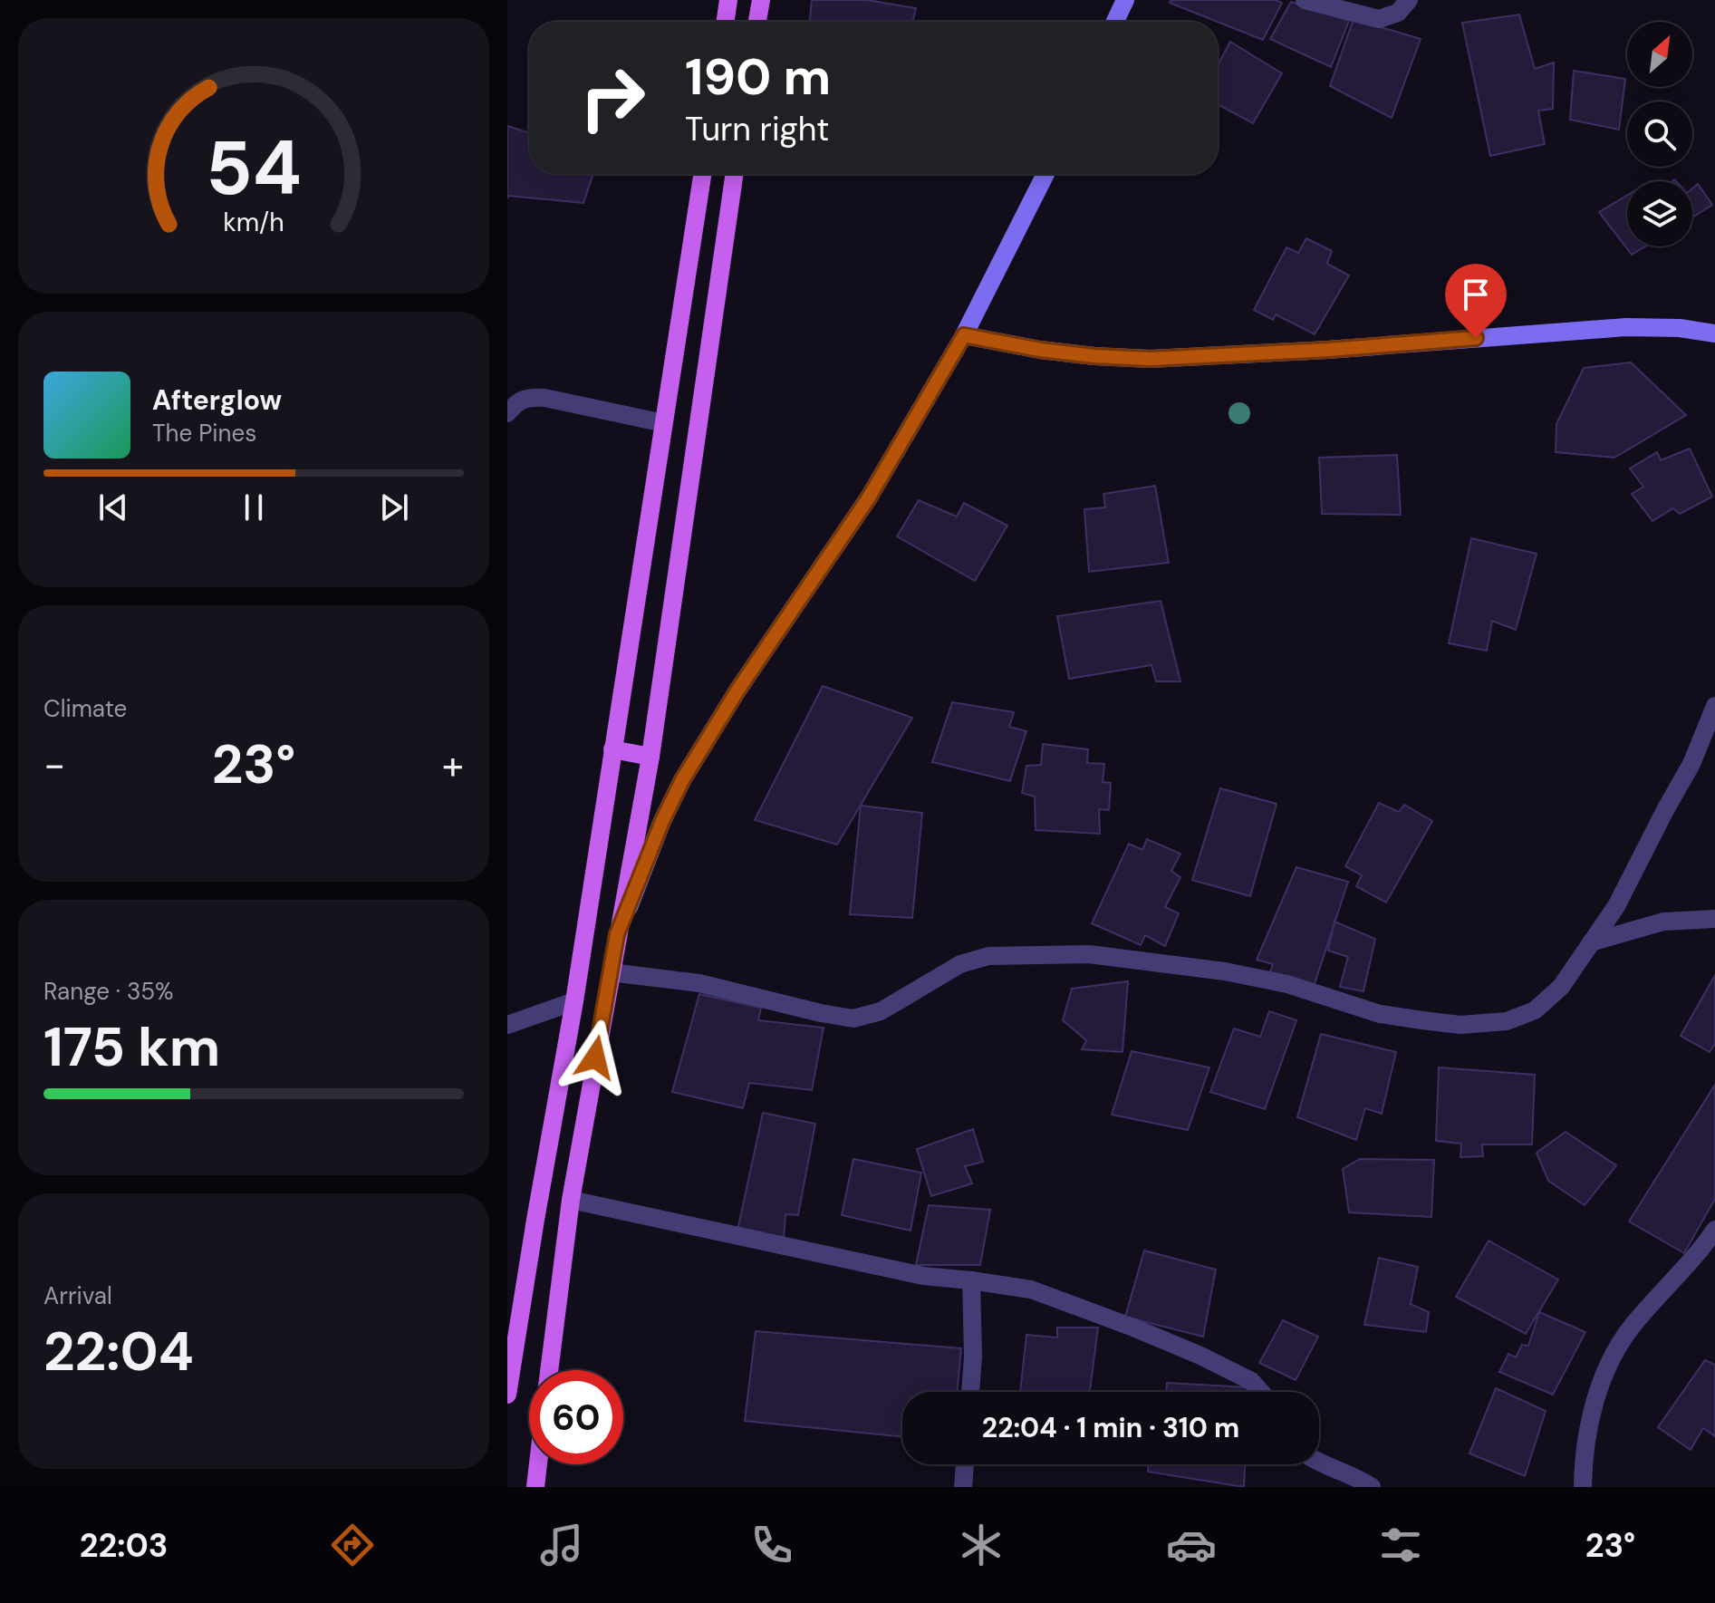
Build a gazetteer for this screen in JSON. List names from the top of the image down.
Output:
{
  "north": "top right",
  "page": {
    "turn": ["190 m", "Turn right"],
    "song": ["Afterglow", "The Pines"],
    "tile": [
      "Climate",
      ["Range · 35%", "175 km"],
      ["Arrival", "22:04"]
    ],
    "heat": ["−", "23°", "+"],
    "limit": "60",
    "trip": "22:04 · 1 min · 310 m",
    "tabs": ["22:03", "23°"],
    "gauge": ["54", "km/h"]
  }
}
